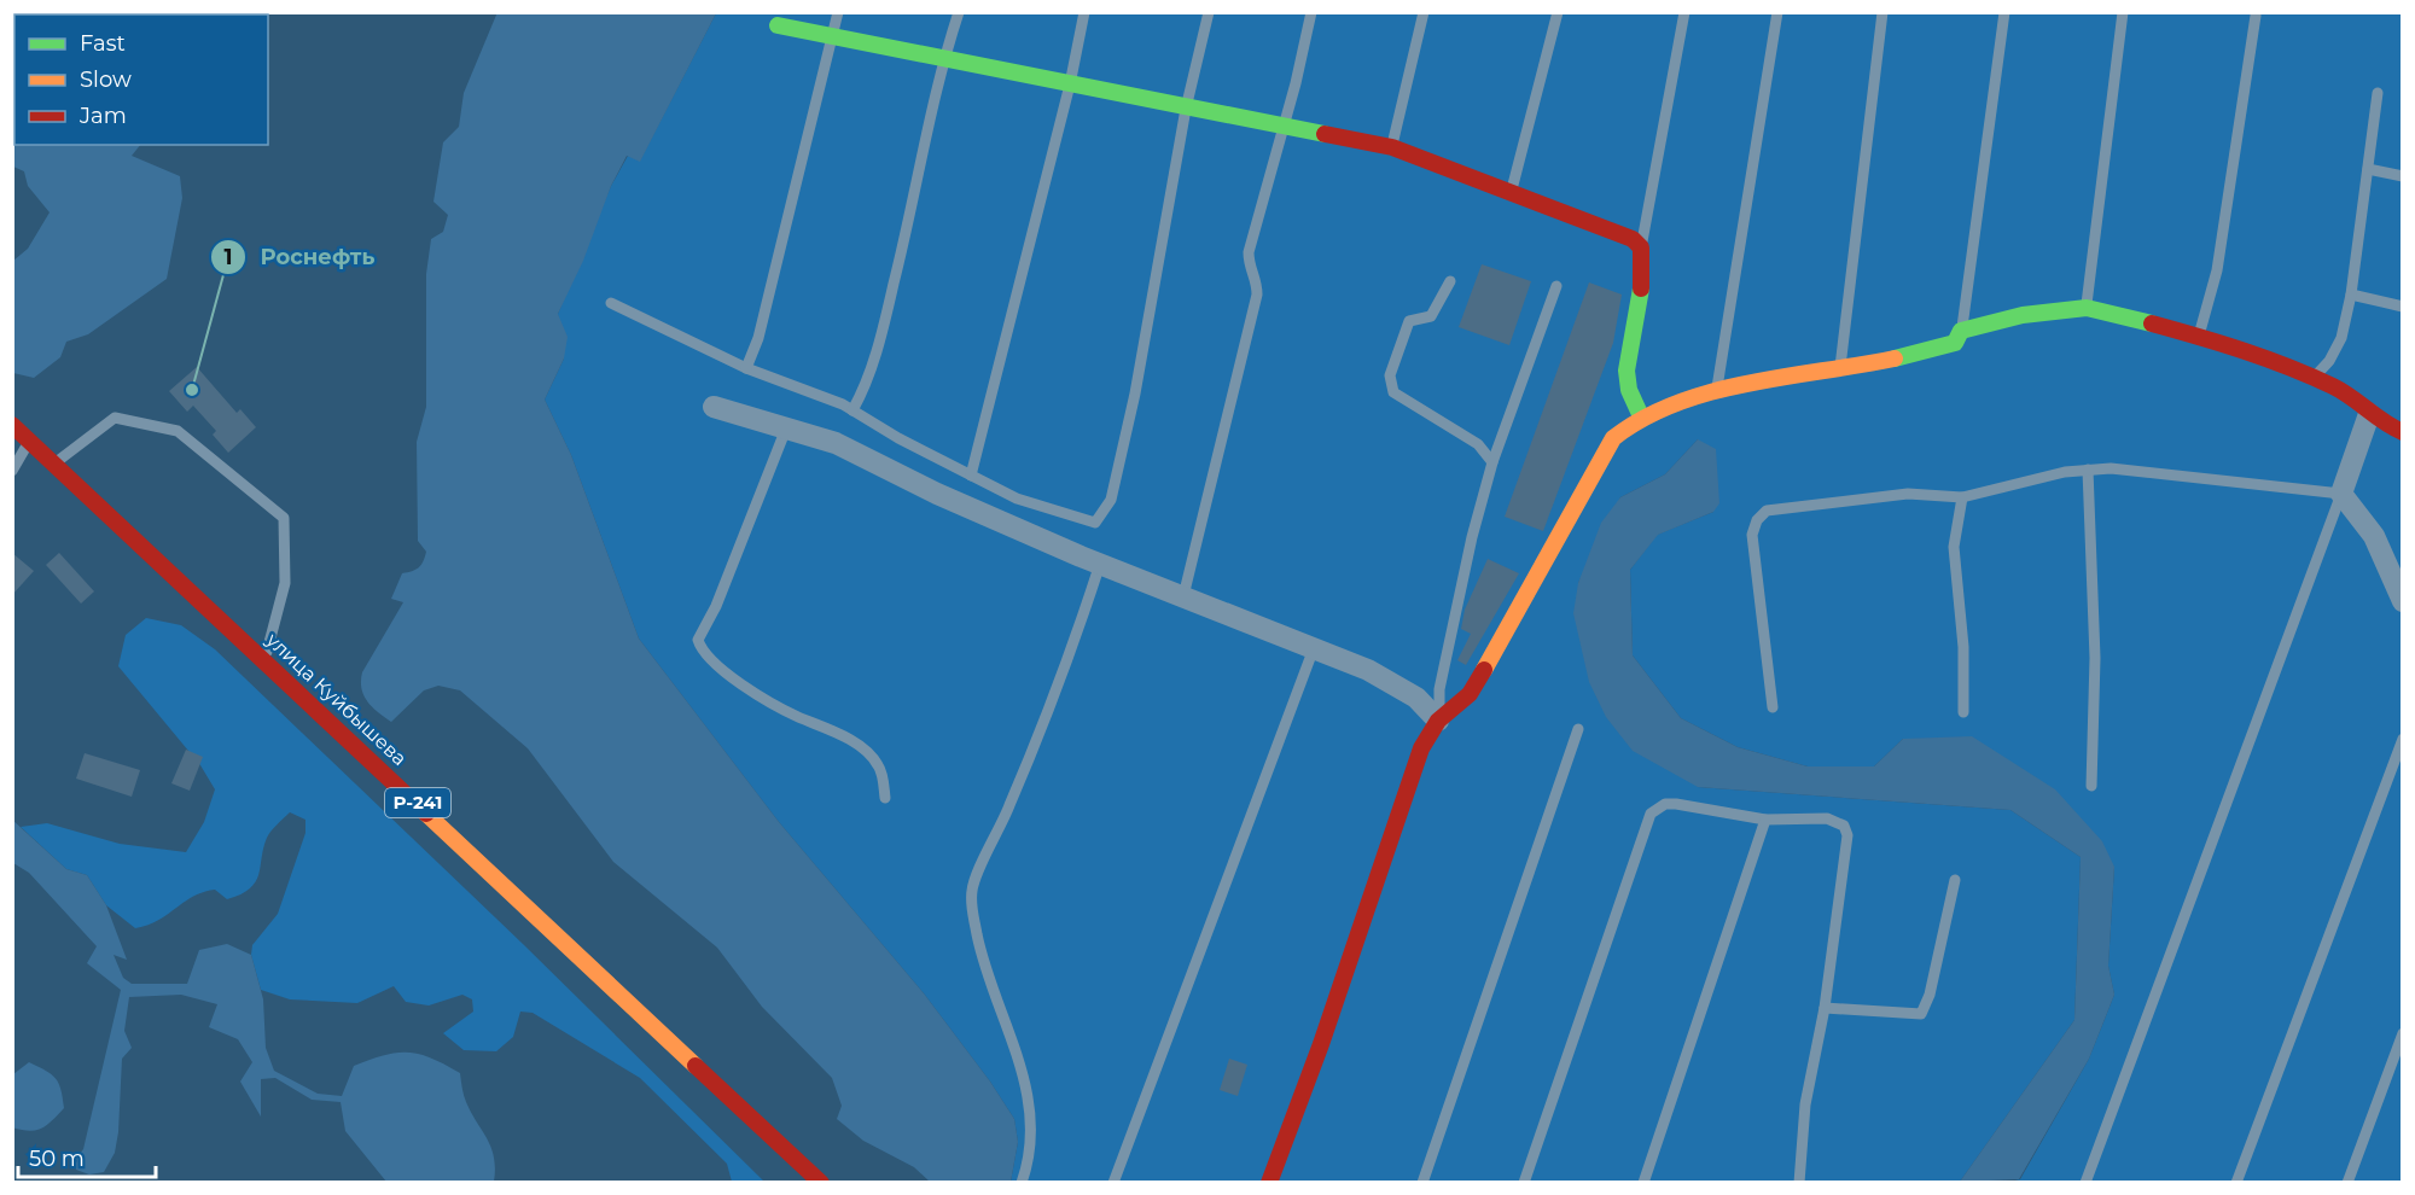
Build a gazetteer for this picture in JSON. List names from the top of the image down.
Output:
{
  "streets": {
    "main road": ["улица Куйбышева", "Р-241"]
  },
  "places": ["Роснефть"],
  "legend": ["Fast", "Slow", "Jam"],
  "scale_bar": "50 m"
}
